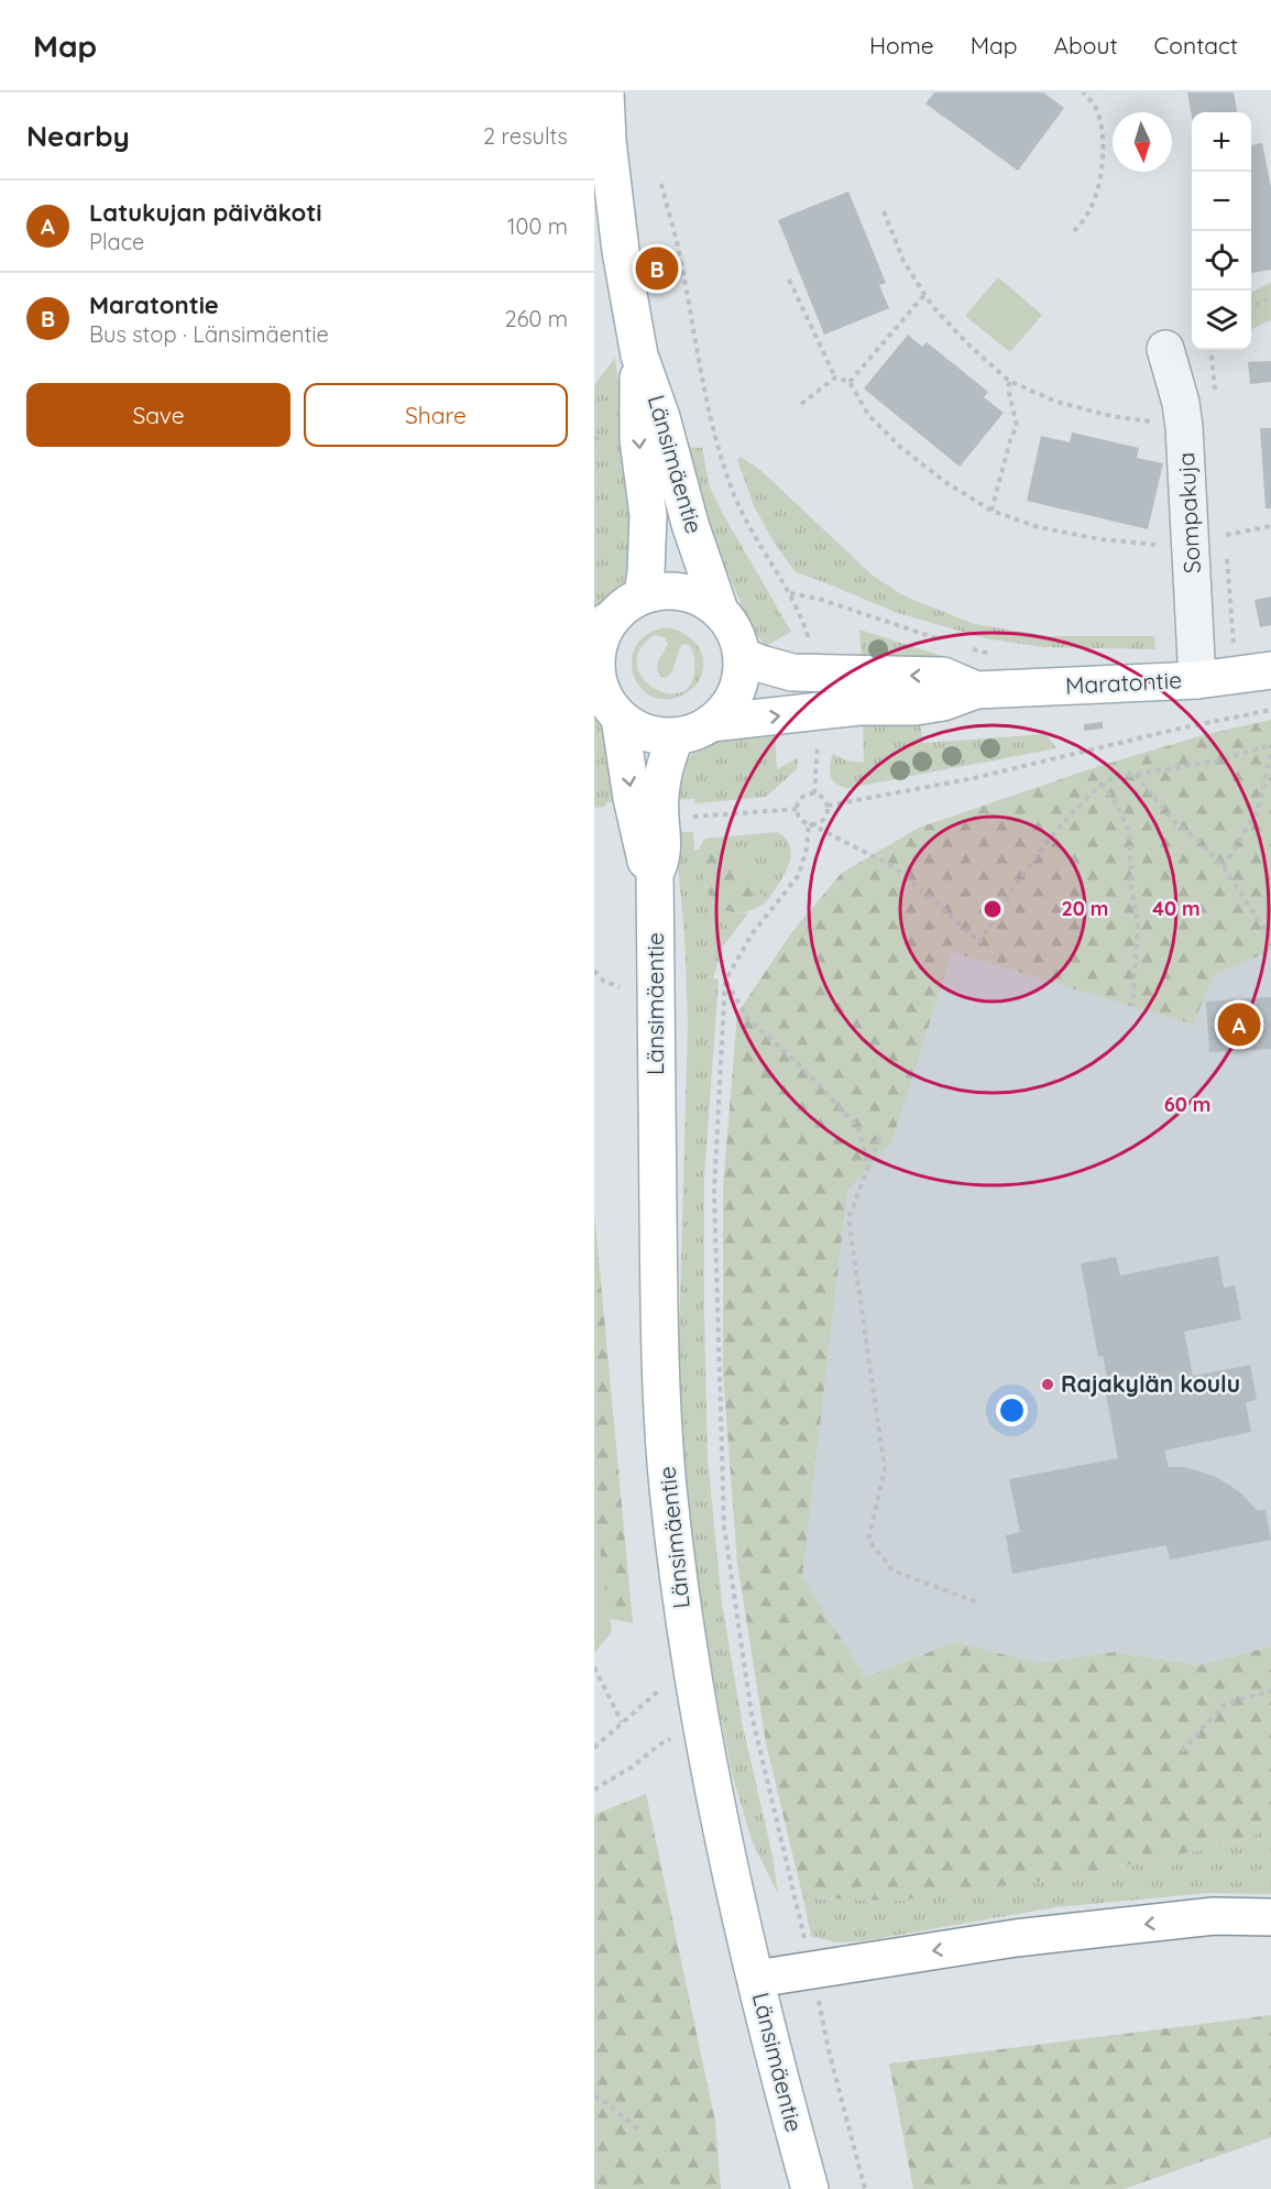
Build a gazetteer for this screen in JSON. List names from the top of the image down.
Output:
{
  "streets": {
    "main road": ["Länsimäentie", "Maratontie"],
    "street": ["Sompakuja"]
  },
  "crossings": [
    ["Länsimäentie", "Maratontie"],
    ["Sompakuja", "Maratontie"]
  ],
  "places": ["Rajakylän koulu"],
  "north": "bottom",
  "page": {
    "header": "Map",
    "nav": [
      "Home",
      "Map",
      "About",
      "Contact"
    ],
    "heading": ["Nearby", "2 results"],
    "map_buttons": ["+", "−"],
    "list": [
      {
        "mark": "A",
        "name": "Latukujan päiväkoti",
        "note": "Place",
        "value": "100 m"
      },
      {
        "mark": "B",
        "name": "Maratontie",
        "note": "Bus stop · Länsimäentie",
        "value": "260 m"
      }
    ],
    "pins": ["B", "A"],
    "buttons": ["Save", "Share"]
  },
  "rings": ["20 m", "40 m", "60 m"]
}
